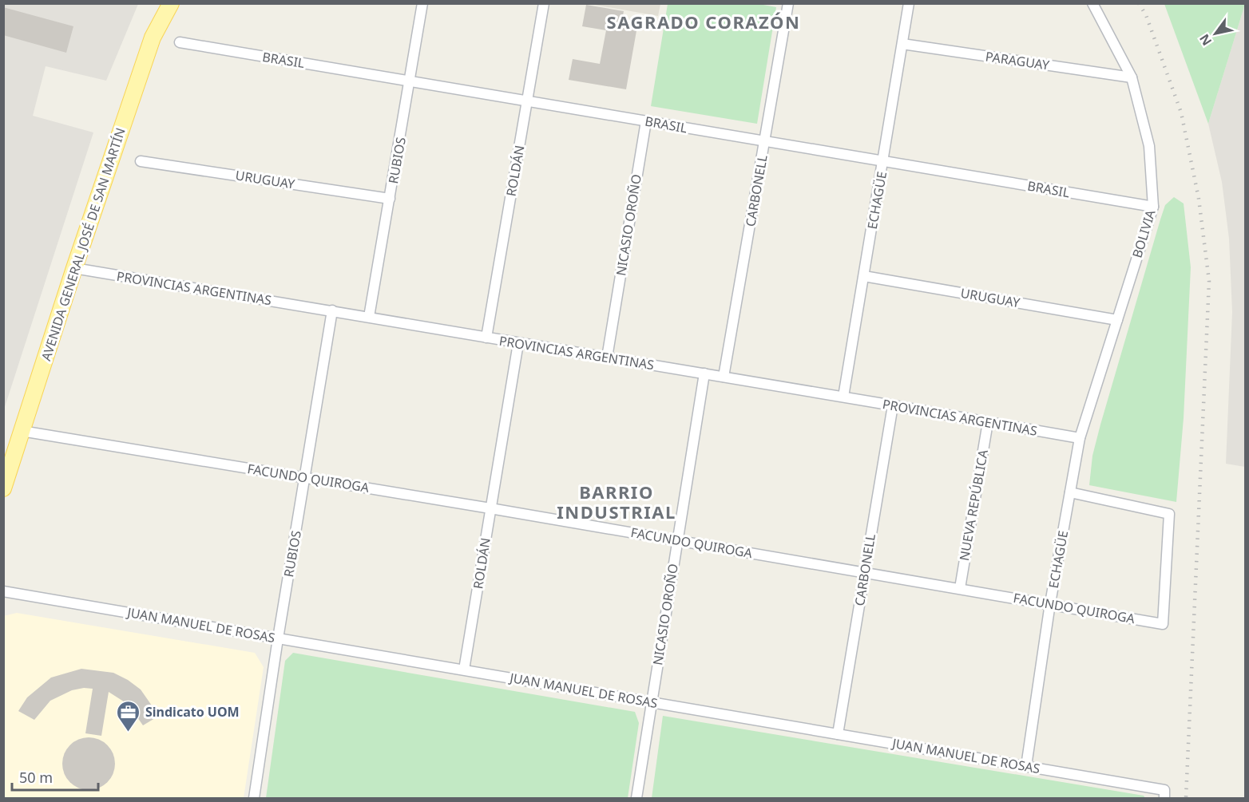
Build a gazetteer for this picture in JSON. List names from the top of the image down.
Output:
{
  "streets": {
    "main road": ["AVENIDA GENERAL JOSÉ DE SAN MARTÍN"],
    "street": [
      "BRASIL",
      "PARAGUAY",
      "RUBIOS",
      "ROLDÁN",
      "URUGUAY",
      "CARBONELL",
      "ECHAGÜE",
      "NICASIO OROÑO",
      "BOLIVIA",
      "PROVINCIAS ARGENTINAS",
      "FACUNDO QUIROGA",
      "NUEVA REPÚBLICA",
      "JUAN MANUEL DE ROSAS"
    ]
  },
  "crossings": [
    ["BRASIL", "RUBIOS"],
    ["BRASIL", "ROLDÁN"],
    ["BRASIL", "CARBONELL"],
    ["BRASIL", "ECHAGÜE"],
    ["BRASIL", "NICASIO OROÑO"],
    ["BRASIL", "BOLIVIA"],
    ["PARAGUAY", "ECHAGÜE"],
    ["PARAGUAY", "BOLIVIA"],
    ["RUBIOS", "URUGUAY"],
    ["RUBIOS", "PROVINCIAS ARGENTINAS"],
    ["RUBIOS", "FACUNDO QUIROGA"],
    ["RUBIOS", "JUAN MANUEL DE ROSAS"],
    ["ROLDÁN", "PROVINCIAS ARGENTINAS"],
    ["ROLDÁN", "FACUNDO QUIROGA"],
    ["ROLDÁN", "JUAN MANUEL DE ROSAS"],
    ["URUGUAY", "ECHAGÜE"],
    ["URUGUAY", "BOLIVIA"],
    ["CARBONELL", "PROVINCIAS ARGENTINAS"],
    ["CARBONELL", "FACUNDO QUIROGA"],
    ["CARBONELL", "JUAN MANUEL DE ROSAS"],
    ["ECHAGÜE", "BOLIVIA"],
    ["ECHAGÜE", "PROVINCIAS ARGENTINAS"],
    ["ECHAGÜE", "FACUNDO QUIROGA"],
    ["ECHAGÜE", "JUAN MANUEL DE ROSAS"],
    ["NICASIO OROÑO", "PROVINCIAS ARGENTINAS"],
    ["NICASIO OROÑO", "FACUNDO QUIROGA"],
    ["NICASIO OROÑO", "JUAN MANUEL DE ROSAS"],
    ["BOLIVIA", "PROVINCIAS ARGENTINAS"],
    ["AVENIDA GENERAL JOSÉ DE SAN MARTÍN", "PROVINCIAS ARGENTINAS"],
    ["AVENIDA GENERAL JOSÉ DE SAN MARTÍN", "FACUNDO QUIROGA"],
    ["PROVINCIAS ARGENTINAS", "NUEVA REPÚBLICA"],
    ["FACUNDO QUIROGA", "NUEVA REPÚBLICA"]
  ],
  "districts": ["SAGRADO CORAZÓN", "BARRIO INDUSTRIAL"],
  "places": {
    "office": ["Sindicato UOM"]
  },
  "scale_bar": "50 m",
  "north": "bottom left"
}
